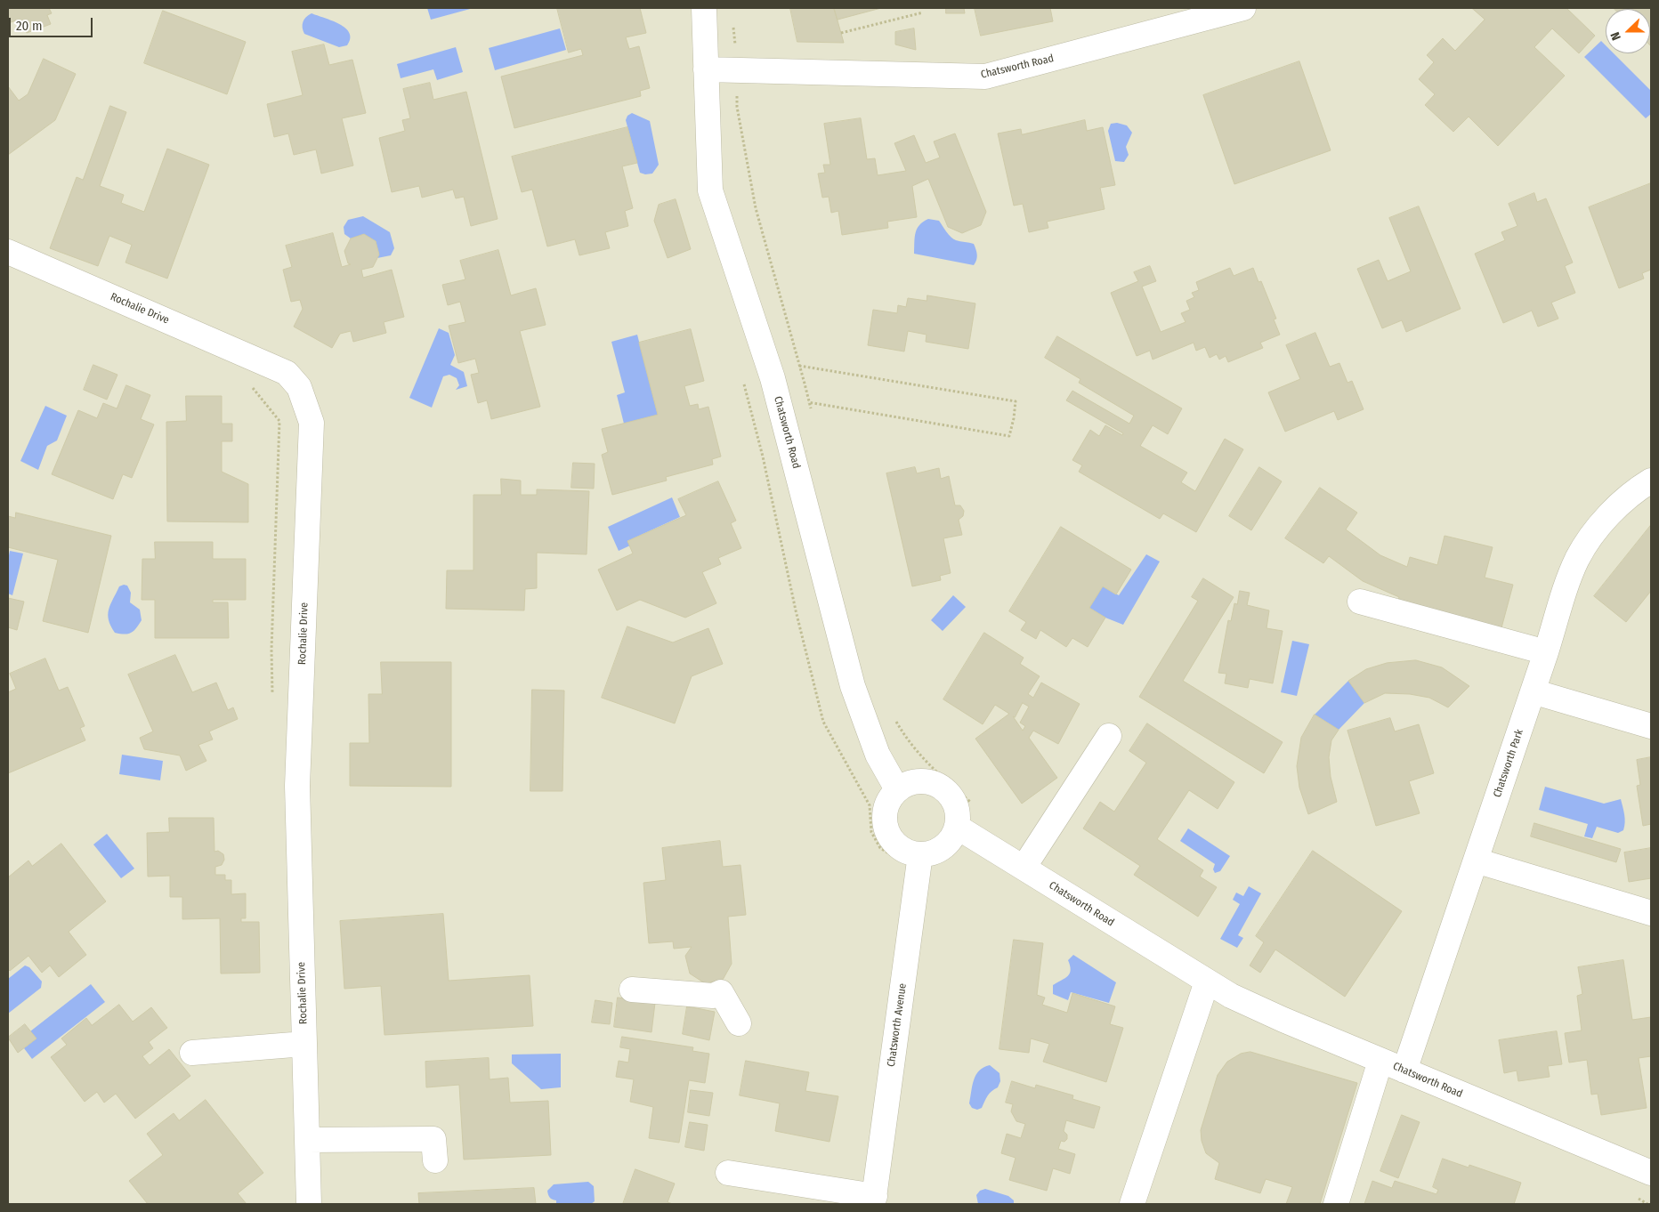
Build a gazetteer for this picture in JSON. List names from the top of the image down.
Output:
{
  "streets": {
    "street": [
      "Chatsworth Road",
      "Rochalie Drive",
      "Chatsworth Park",
      "Chatsworth Avenue"
    ]
  },
  "crossings": [
    ["Chatsworth Road", "Chatsworth Park"],
    ["Chatsworth Road", "Chatsworth Avenue"]
  ],
  "scale_bar": "20 m",
  "north": "left"
}
